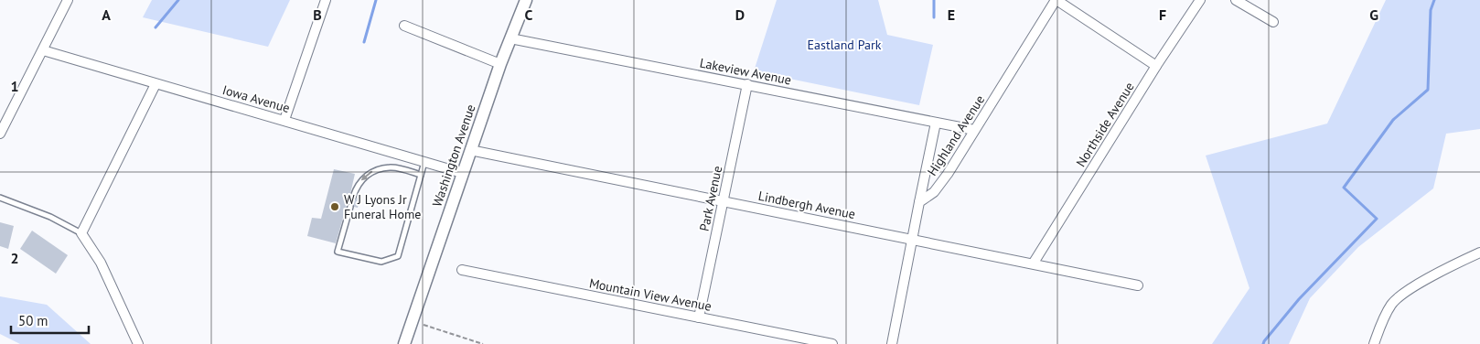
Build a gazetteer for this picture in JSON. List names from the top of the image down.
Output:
{
  "streets": {
    "street": [
      "Lakeview Avenue",
      "Iowa Avenue",
      "Northside Avenue",
      "Highland Avenue",
      "Washington Avenue",
      "Park Avenue",
      "Lindbergh Avenue",
      "Mountain View Avenue"
    ]
  },
  "crossings": [
    ["Lakeview Avenue", "Highland Avenue"],
    ["Lakeview Avenue", "Washington Avenue"],
    ["Lakeview Avenue", "Park Avenue"],
    ["Iowa Avenue", "Washington Avenue"],
    ["Northside Avenue", "Lindbergh Avenue"],
    ["Washington Avenue", "Lindbergh Avenue"],
    ["Park Avenue", "Lindbergh Avenue"],
    ["Park Avenue", "Mountain View Avenue"]
  ],
  "parks": ["Eastland Park"],
  "places": ["W J Lyons Jr Funeral Home"],
  "scale_bar": "50 m",
  "grid": {
    "columns": [
      "A",
      "B",
      "C",
      "D",
      "E",
      "F",
      "G"
    ],
    "rows": ["1", "2"]
  }
}
